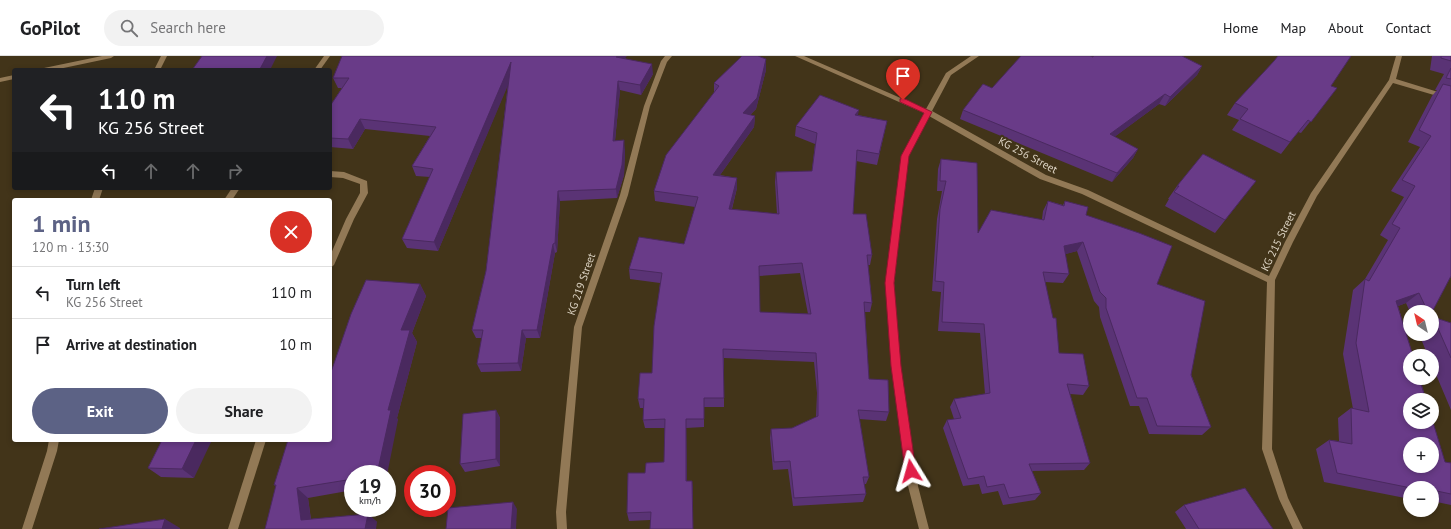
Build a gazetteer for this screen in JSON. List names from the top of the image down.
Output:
{
  "streets": {
    "street": ["KG 256 Street", "KG 215 Street", "KG 219 Street"]
  },
  "crossings": [
    ["KG 256 Street", "KG 215 Street"]
  ],
  "north": "top left",
  "page": {
    "header": "GoPilot",
    "search": "Search here",
    "nav": [
      "Home",
      "Map",
      "About",
      "Contact"
    ],
    "turn": ["110 m", "KG 256 Street"],
    "heading": ["1 min", "120 m · 13:30"],
    "list": [
      {
        "name": "Turn left",
        "note": "KG 256 Street",
        "value": "110 m"
      },
      {
        "name": "Arrive at destination",
        "value": "10 m"
      }
    ],
    "map_buttons": ["+", "−"],
    "buttons": ["Exit", "Share"],
    "speed": "19 km/h",
    "limit": "30"
  }
}
